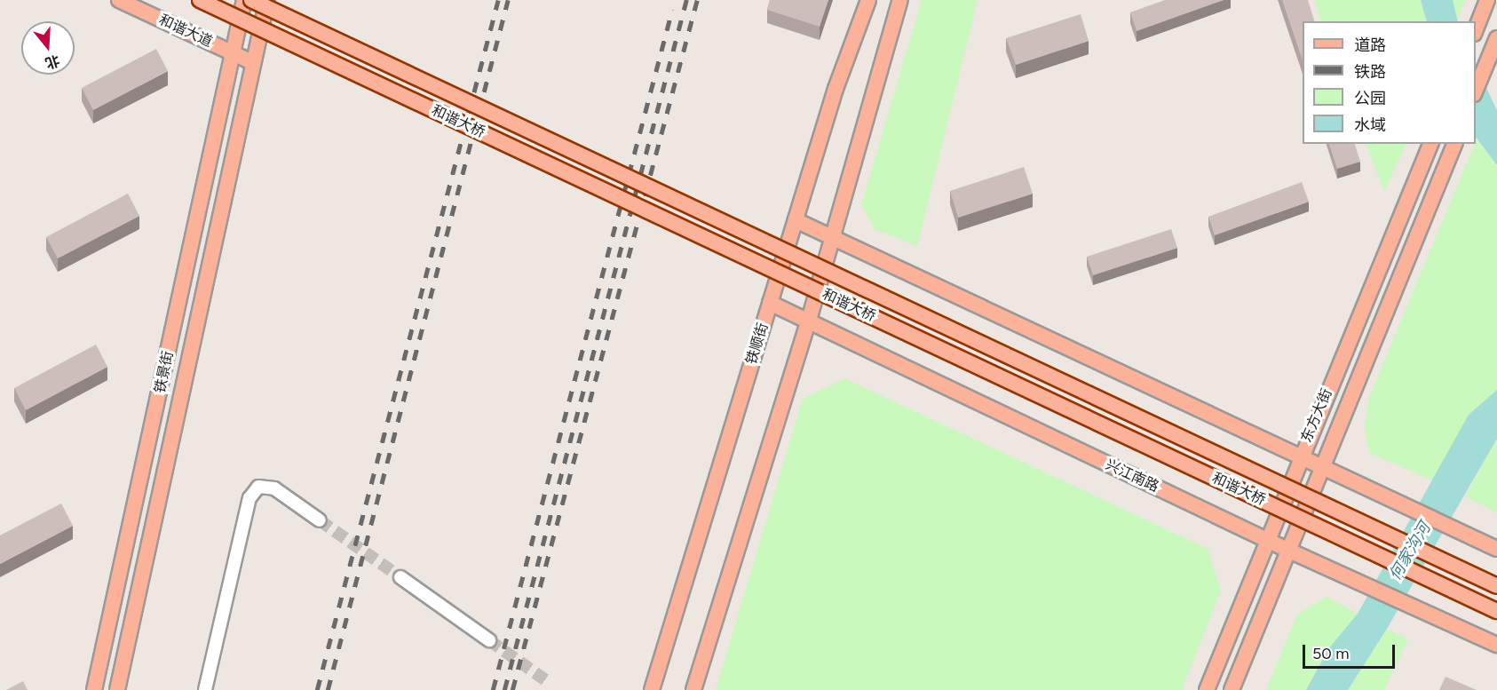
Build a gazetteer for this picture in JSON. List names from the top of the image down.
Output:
{
  "streets": {
    "main road": [
      "和谐大道",
      "和谐大桥",
      "铁顺街",
      "铁景街",
      "东方大街",
      "兴江南路"
    ]
  },
  "crossings": [
    ["和谐大道", "铁景街"],
    ["铁顺街", "兴江南路"],
    ["东方大街", "兴江南路"]
  ],
  "water": ["何家沟河"],
  "legend": [
    "道路",
    "铁路",
    "公园",
    "水域"
  ],
  "scale_bar": "50 m",
  "north": "bottom"
}
